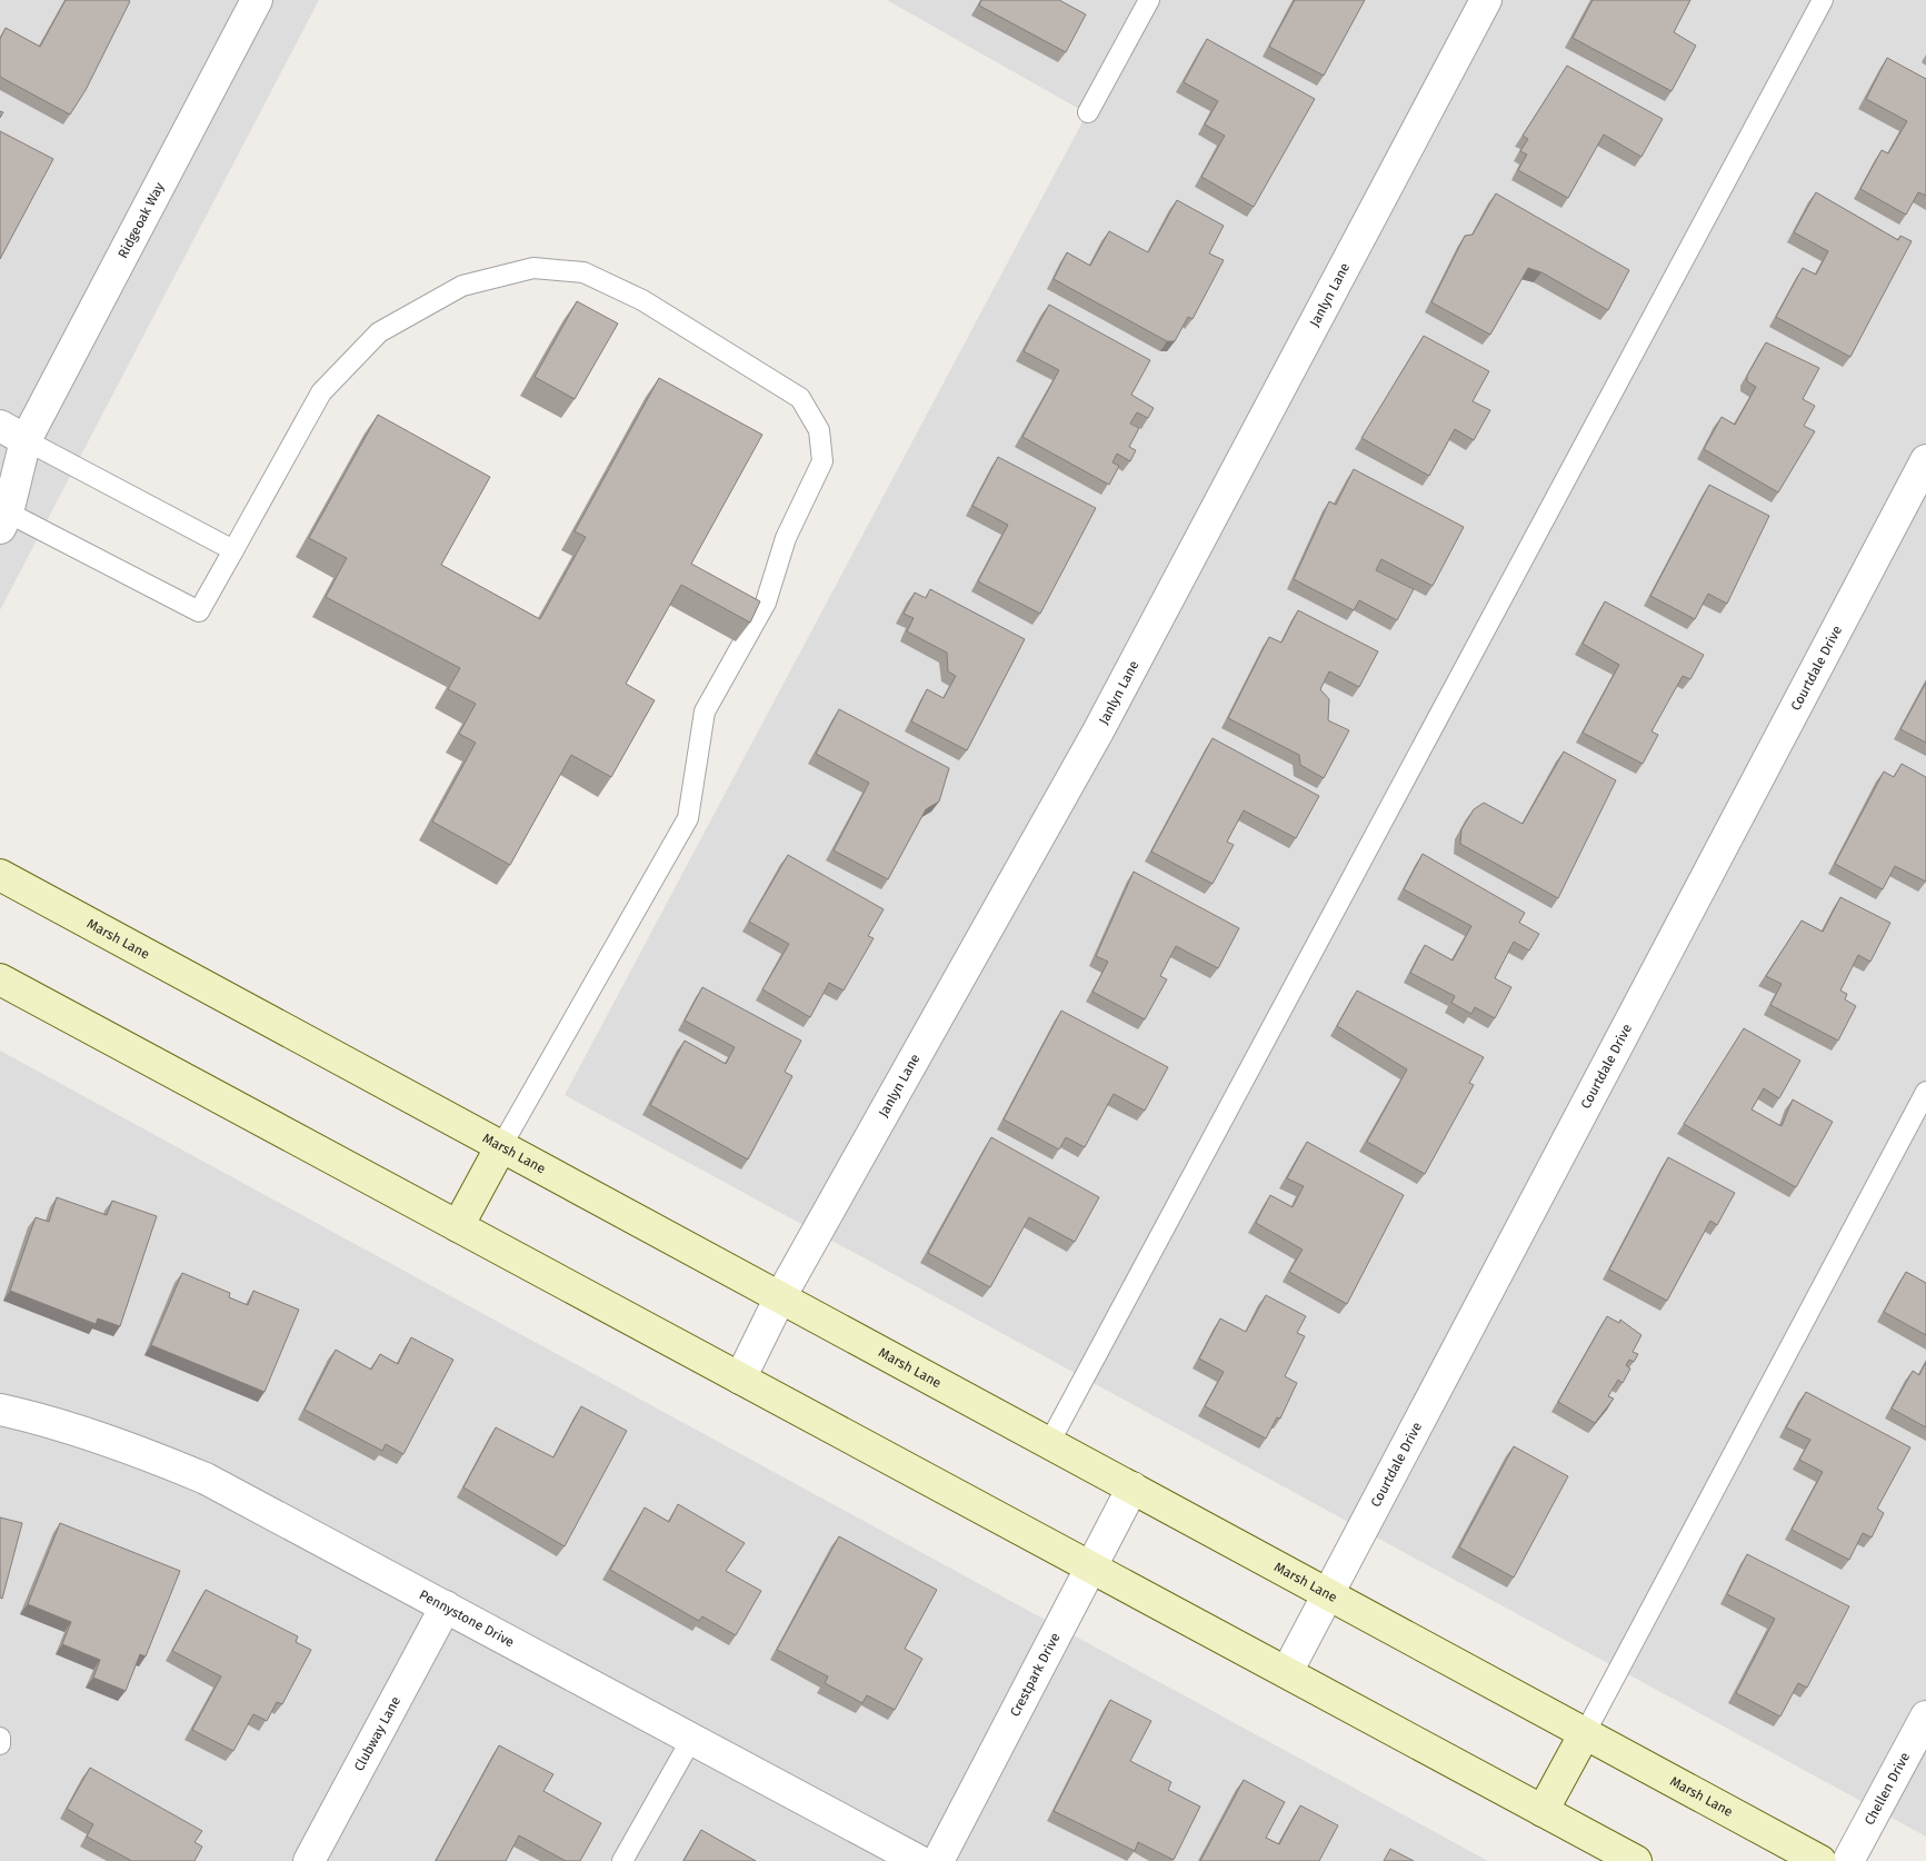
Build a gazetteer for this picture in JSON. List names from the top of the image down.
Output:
{
  "streets": {
    "main road": ["Marsh Lane"],
    "street": [
      "Ridgeoak Way",
      "Janlyn Lane",
      "Courtdale Drive",
      "Pennystone Drive",
      "Crestpark Drive",
      "Clubway Lane",
      "Chellen Drive"
    ]
  },
  "crossings": [
    ["Janlyn Lane", "Marsh Lane"],
    ["Courtdale Drive", "Marsh Lane"],
    ["Marsh Lane", "Crestpark Drive"],
    ["Pennystone Drive", "Clubway Lane"]
  ]
}
